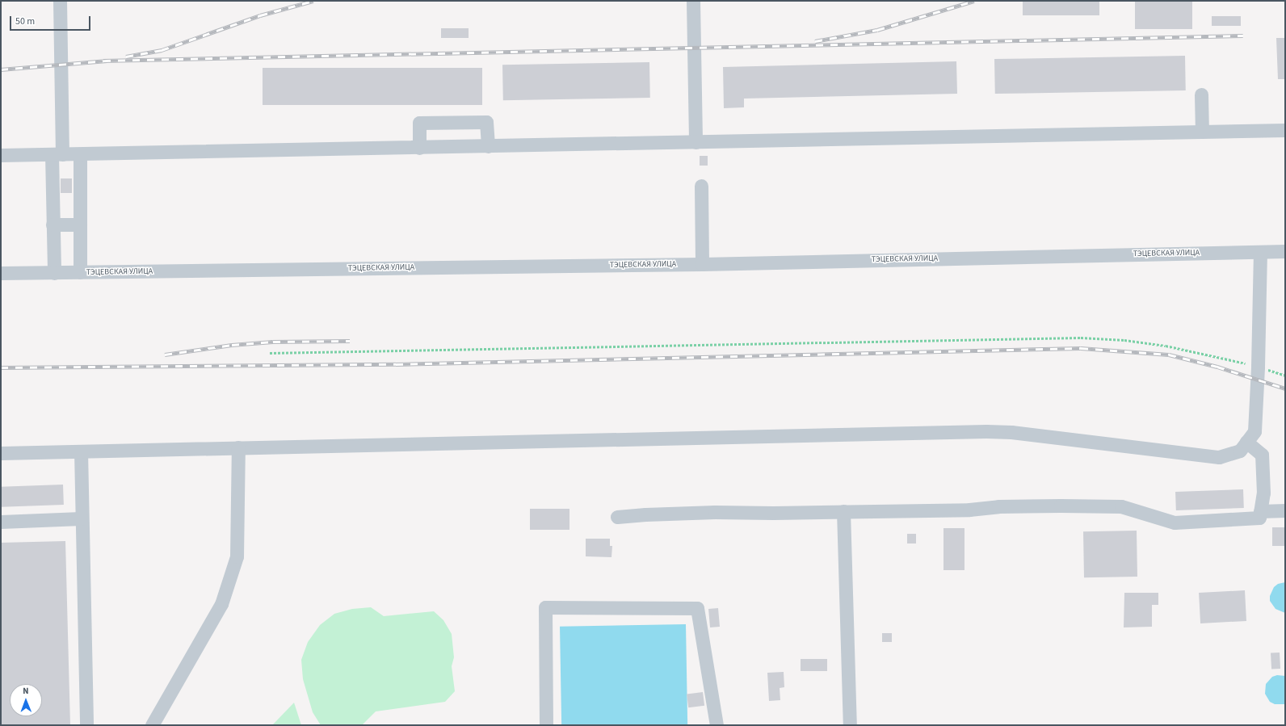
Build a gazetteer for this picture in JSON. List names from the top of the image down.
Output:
{
  "streets": {
    "street": ["ТЭЦЕВСКАЯ УЛИЦА"]
  },
  "scale_bar": "50 m",
  "north": "top"
}
